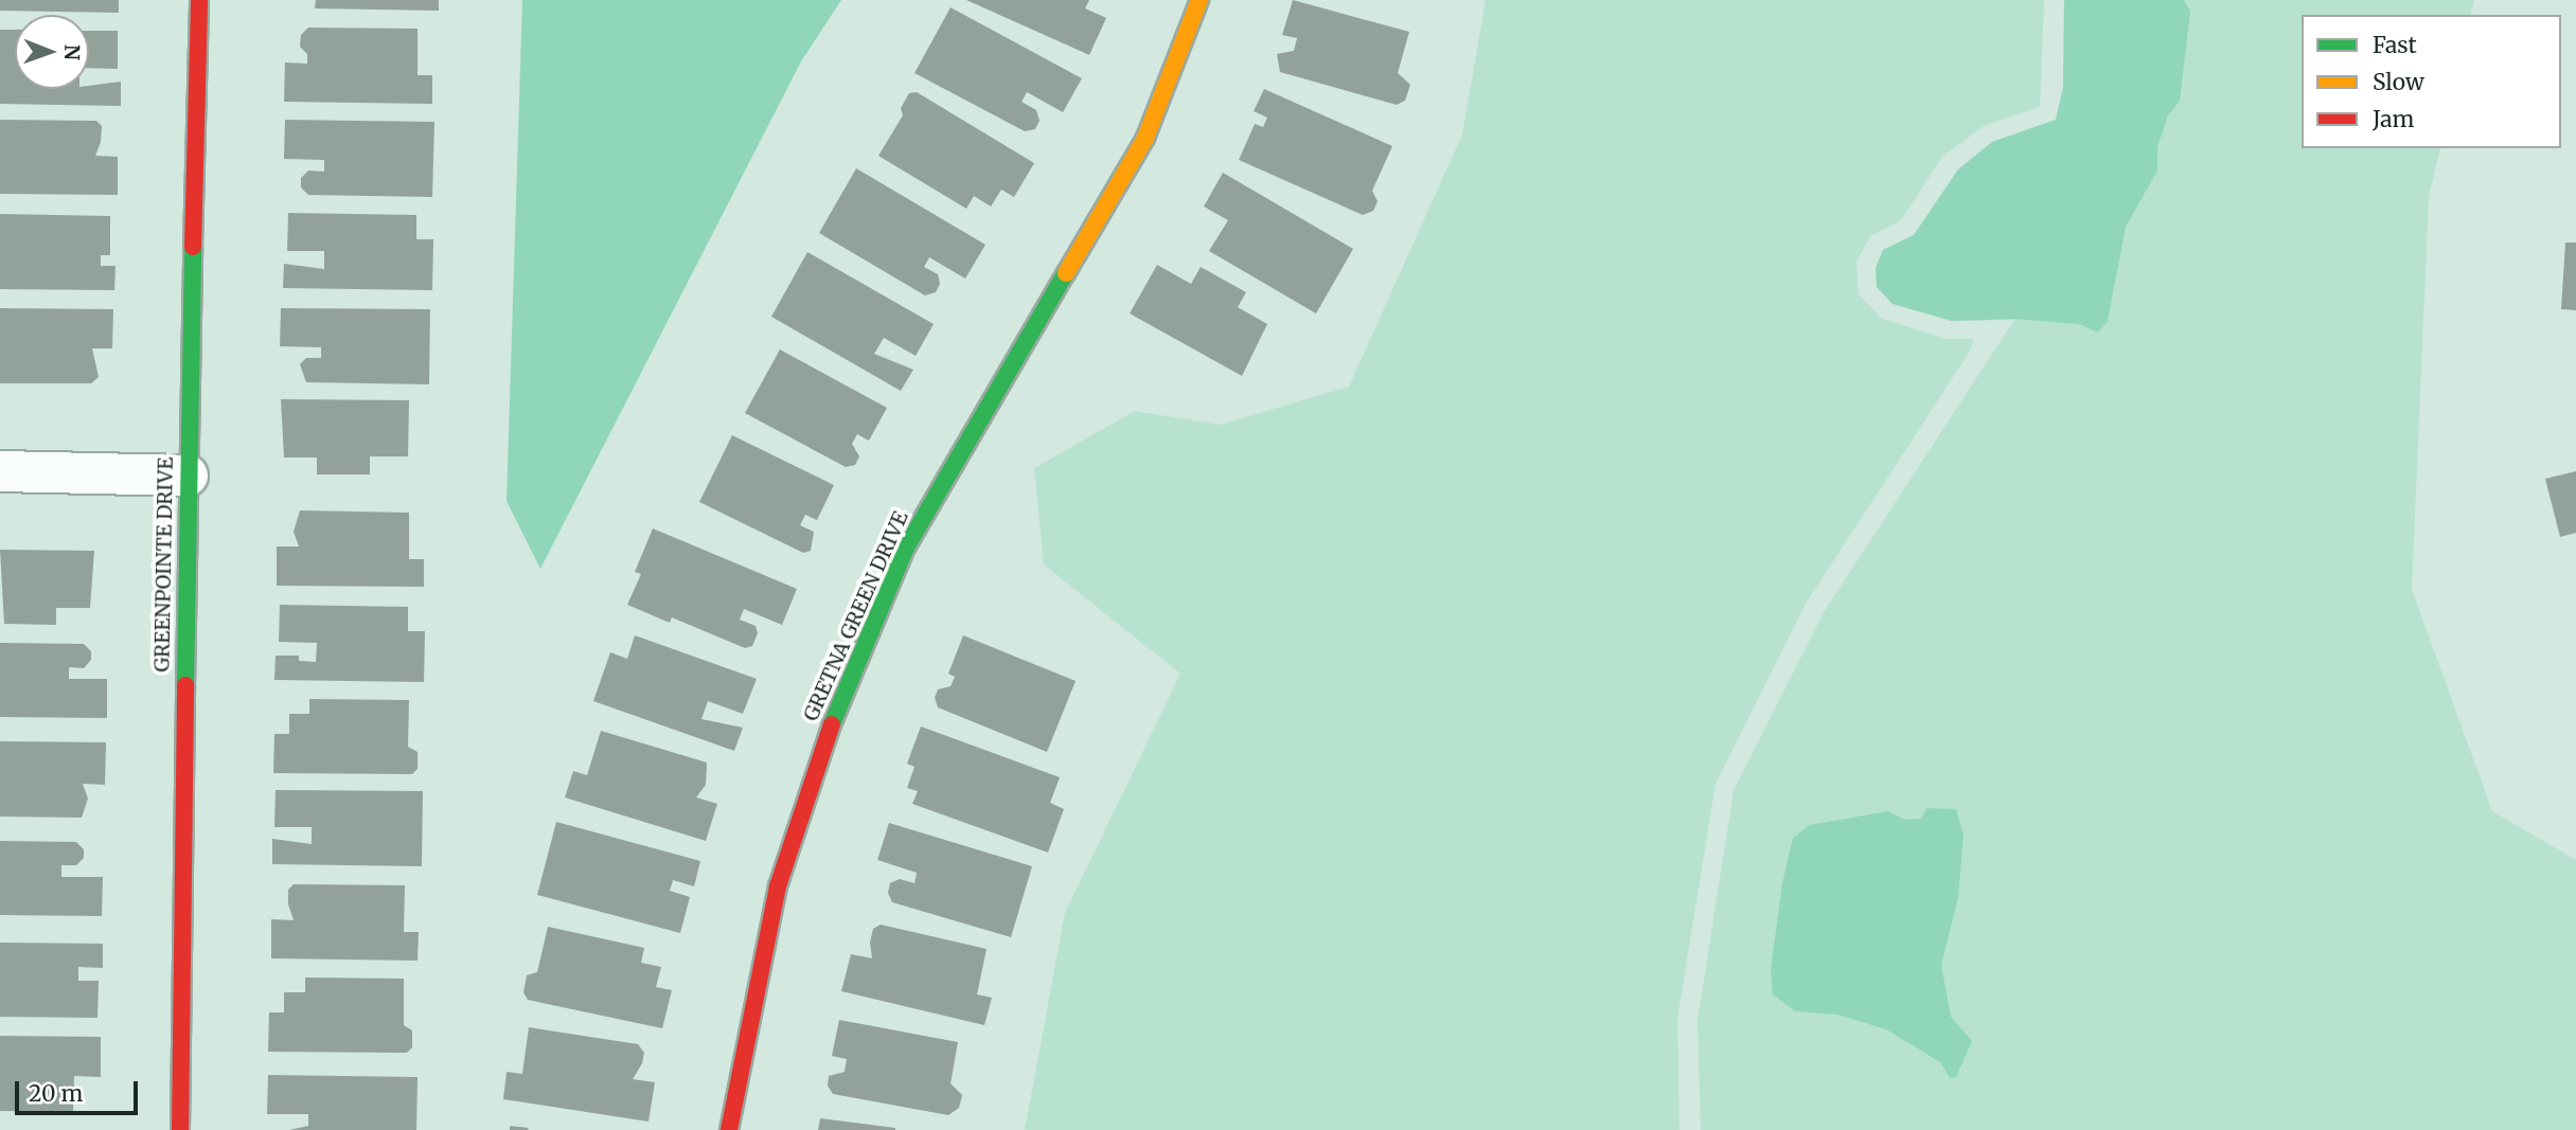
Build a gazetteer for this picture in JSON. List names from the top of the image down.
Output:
{
  "streets": {
    "street": ["GREENPOINTE DRIVE", "GRETNA GREEN DRIVE"]
  },
  "legend": ["Fast", "Slow", "Jam"],
  "scale_bar": "20 m",
  "north": "right"
}
